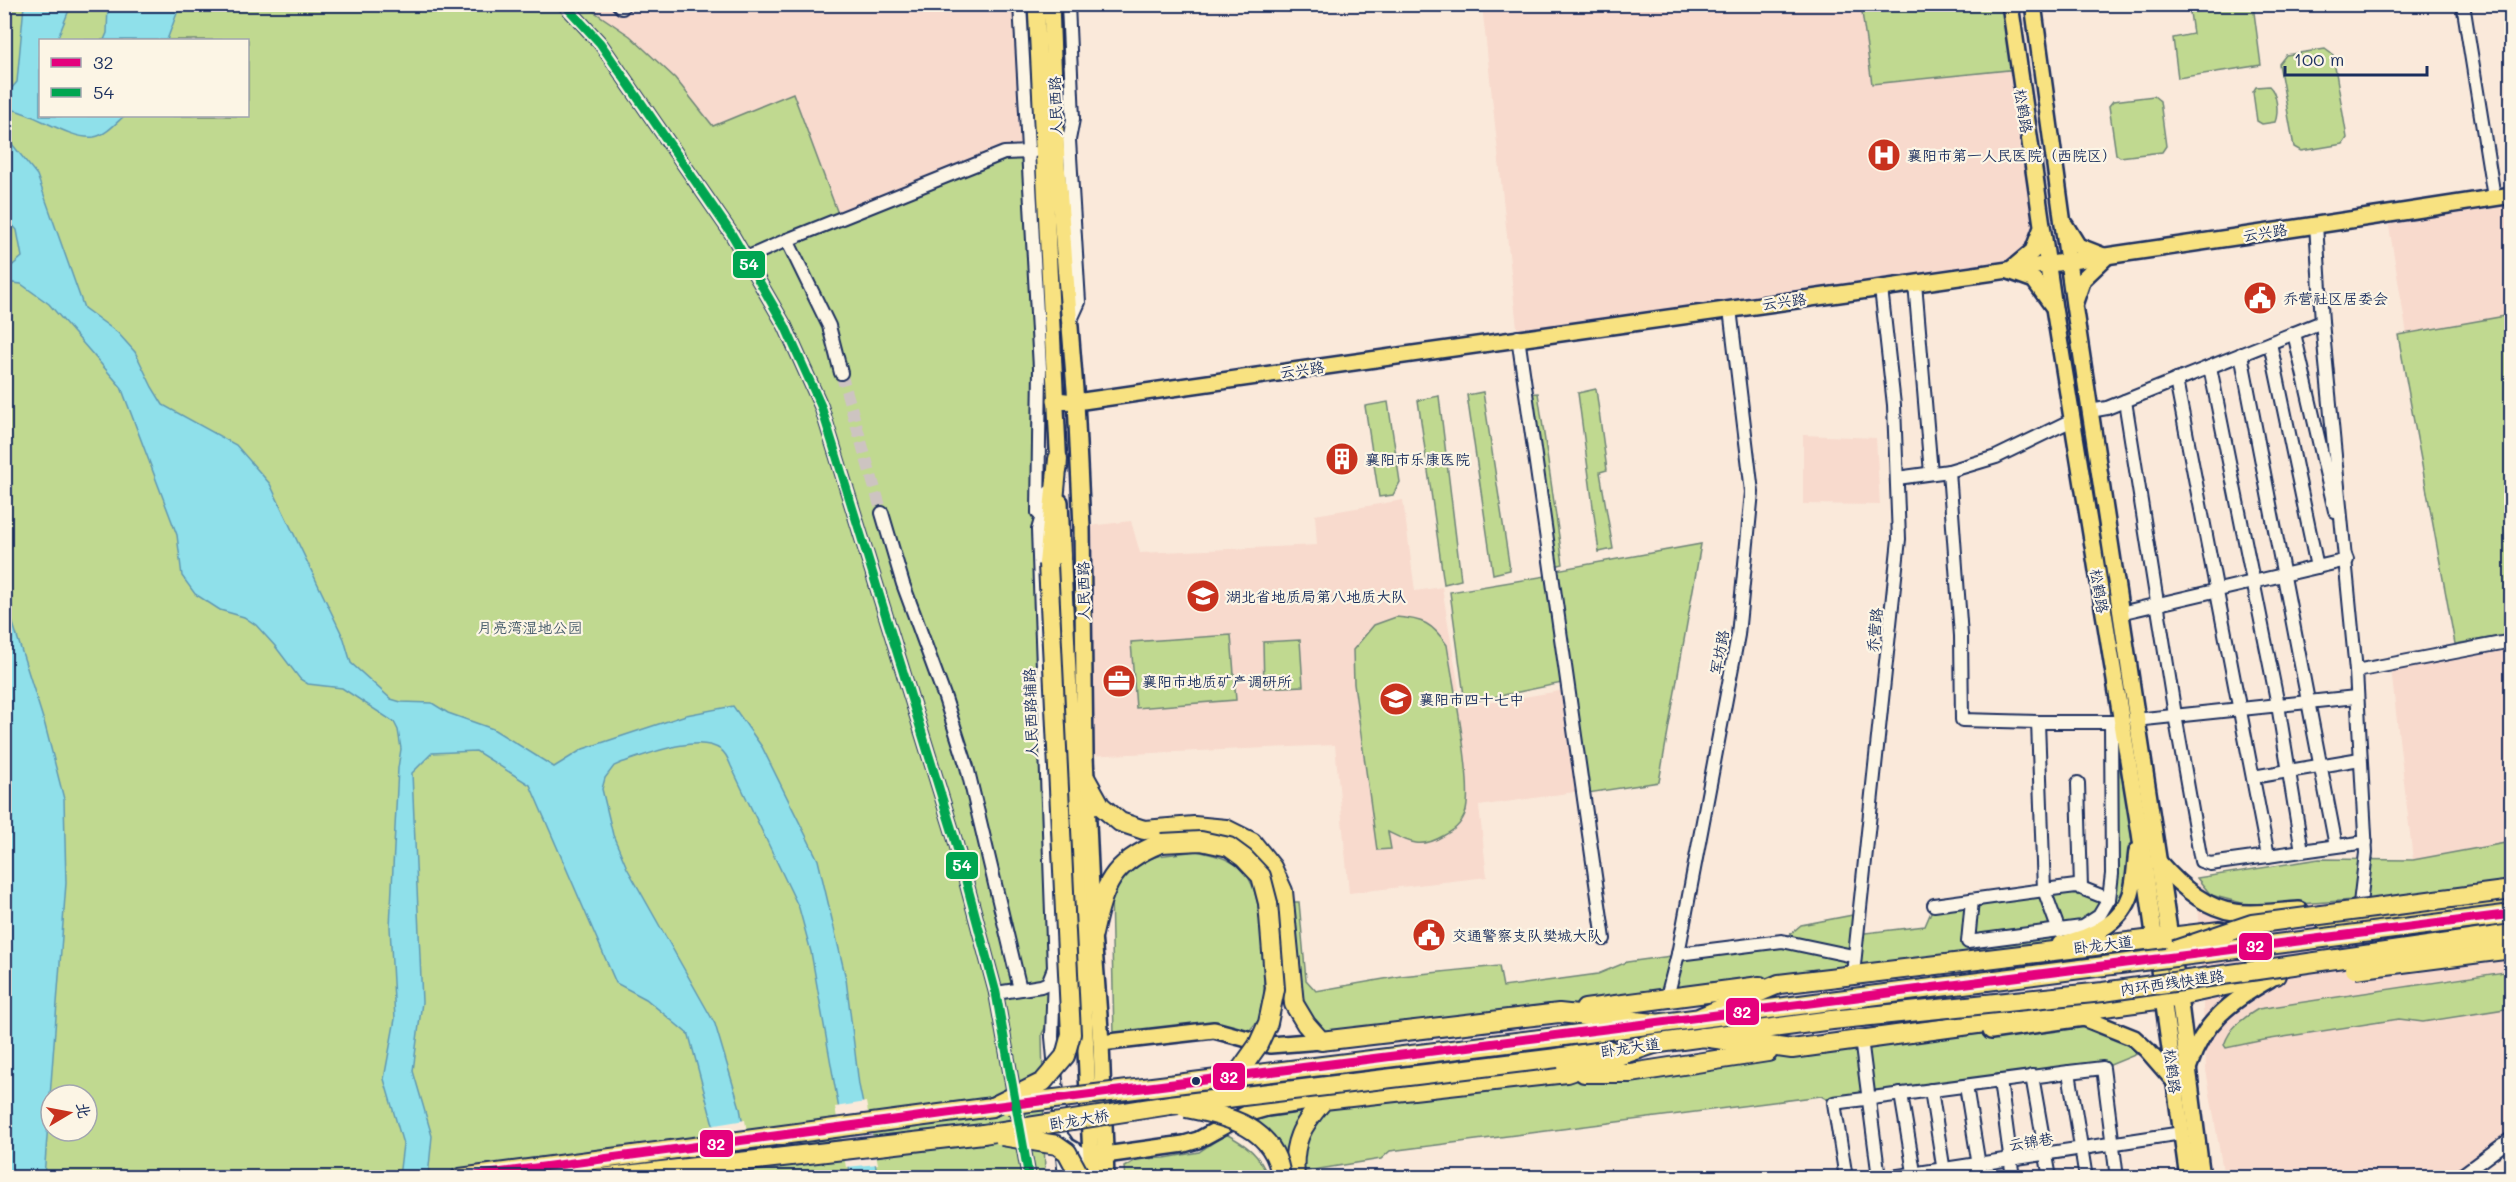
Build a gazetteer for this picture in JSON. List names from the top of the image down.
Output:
{
  "streets": {
    "highway": ["卧龙大道", "内环西线快速路", "卧龙大桥"],
    "main road": ["人民西路", "松鹤路", "云兴路"],
    "street": [
      "乔营路",
      "军坊路",
      "人民西路辅路",
      "云锦巷"
    ]
  },
  "crossings": [
    ["人民西路", "云兴路"],
    ["人民西路", "人民西路辅路"],
    ["松鹤路", "云兴路"],
    ["松鹤路", "卧龙大道"],
    ["松鹤路", "云锦巷"],
    ["云兴路", "乔营路"],
    ["云兴路", "军坊路"],
    ["乔营路", "卧龙大道"],
    ["卧龙大道", "内环西线快速路"],
    ["卧龙大道", "卧龙大桥"]
  ],
  "parks": ["月亮湾湿地公园"],
  "places": {
    "hospital": ["襄阳市第一人民医院（西院区）"],
    "public building": ["乔营社区居委会", "交通警察支队樊城大队"],
    "building": ["襄阳市乐康医院"],
    "school or university": ["湖北省地质局第八地质大队", "襄阳市四十七中"],
    "office": ["襄阳市地质矿产调研所"]
  },
  "lines": ["transit line 54", "transit line 32"],
  "legend": ["32", "54"],
  "scale_bar": "100 m",
  "north": "right"
}
